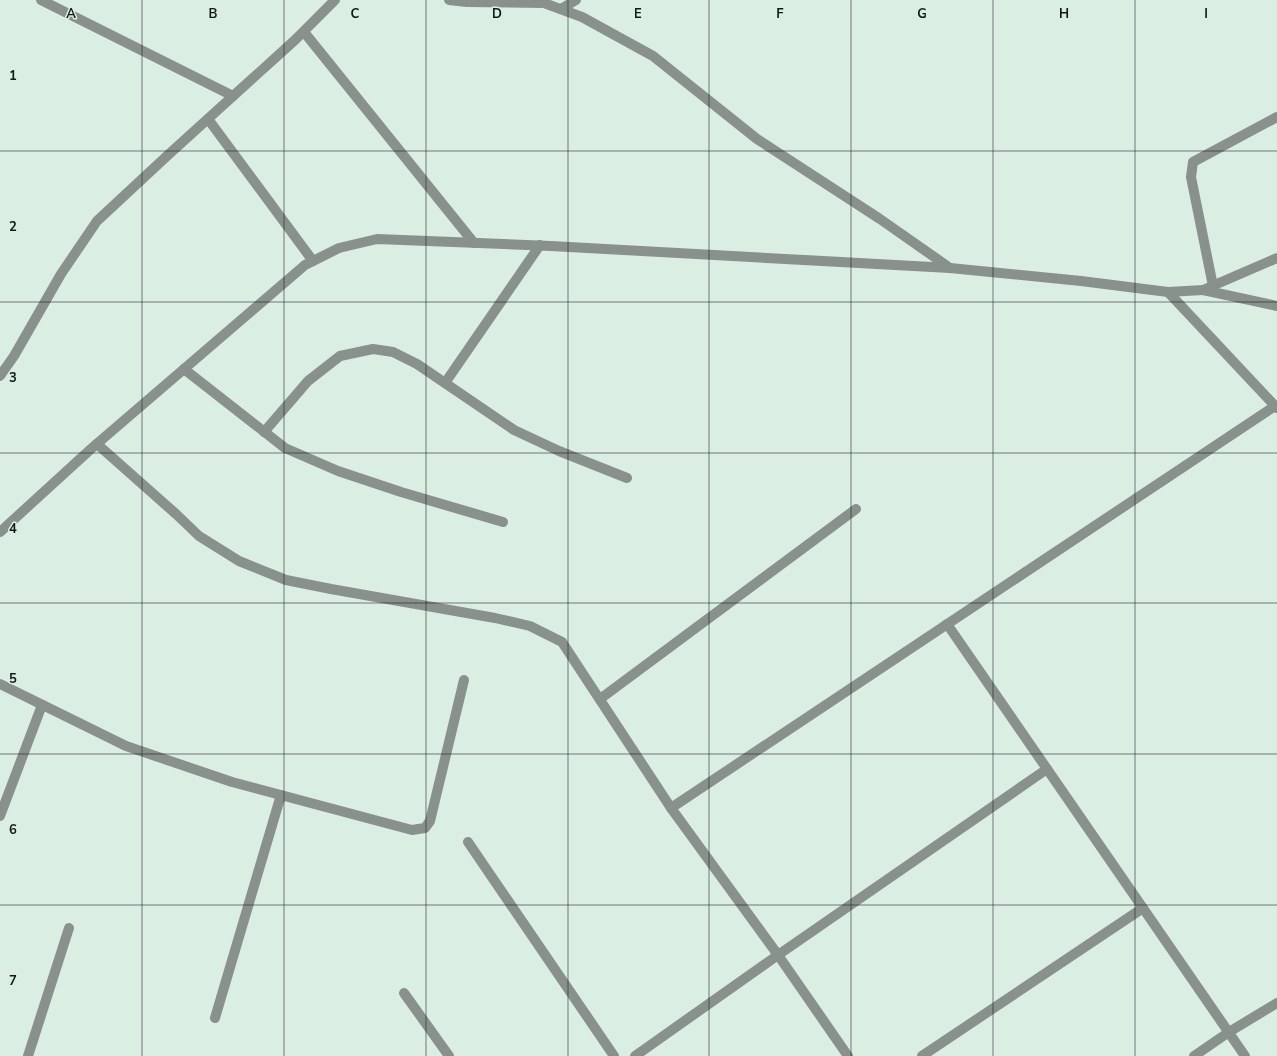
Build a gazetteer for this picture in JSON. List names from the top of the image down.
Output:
{
  "grid": {
    "columns": [
      "A",
      "B",
      "C",
      "D",
      "E",
      "F",
      "G",
      "H",
      "I"
    ],
    "rows": [
      "1",
      "2",
      "3",
      "4",
      "5",
      "6",
      "7"
    ]
  }
}
